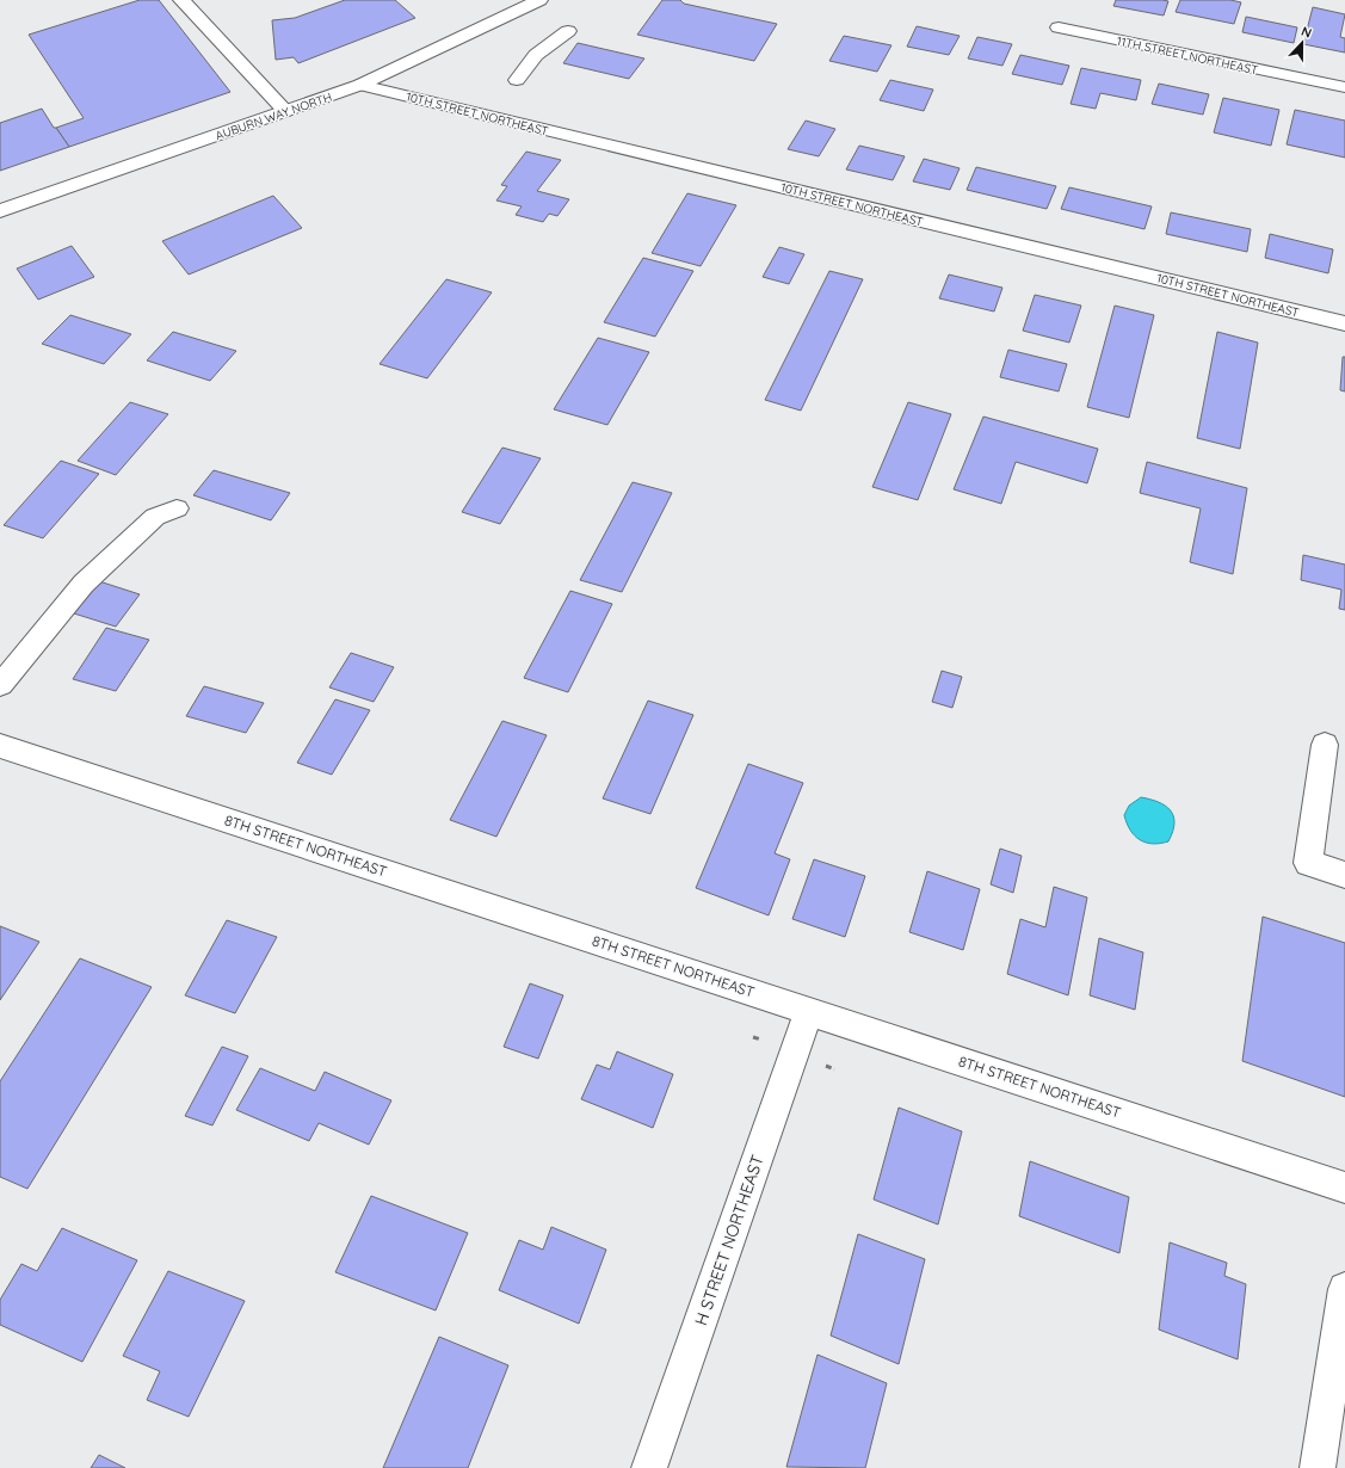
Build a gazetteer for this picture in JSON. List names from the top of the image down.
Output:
{
  "streets": {
    "street": [
      "11TH STREET NORTHEAST",
      "10TH STREET NORTHEAST",
      "AUBURN WAY NORTH",
      "8TH STREET NORTHEAST",
      "H STREET NORTHEAST"
    ]
  },
  "crossings": [
    ["10TH STREET NORTHEAST", "AUBURN WAY NORTH"],
    ["8TH STREET NORTHEAST", "H STREET NORTHEAST"]
  ],
  "north": "top"
}
